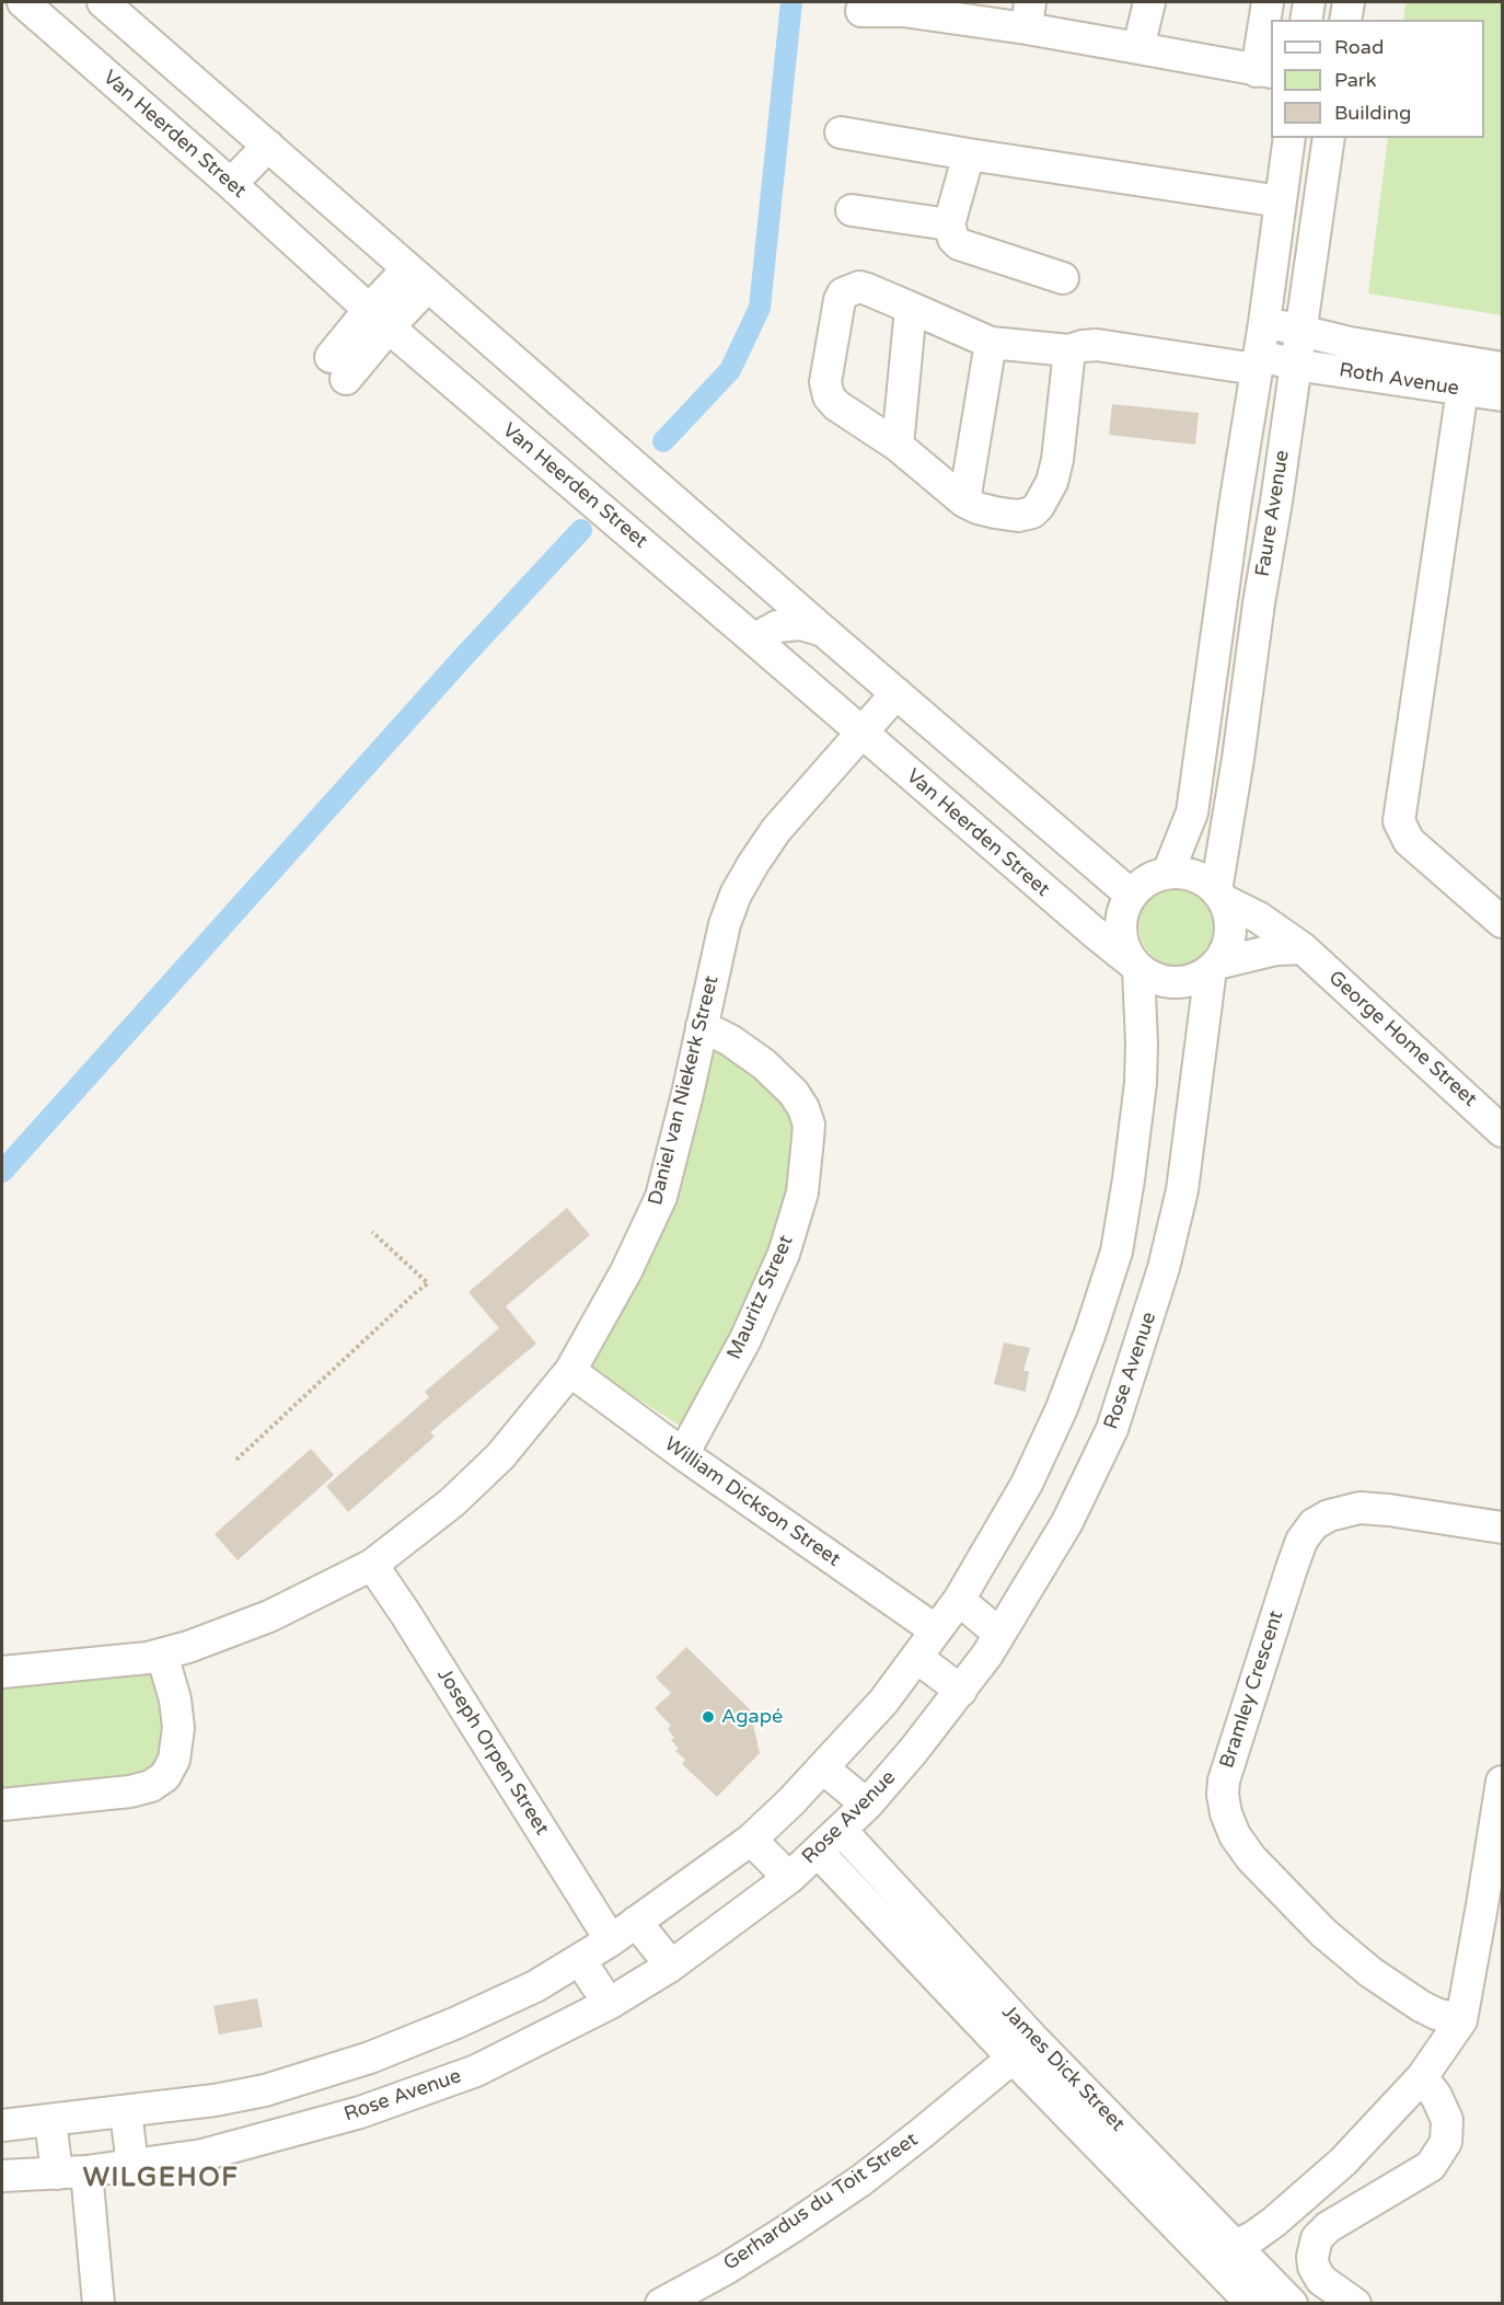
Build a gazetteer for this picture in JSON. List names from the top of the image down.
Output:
{
  "streets": {
    "street": [
      "Van Heerden Street",
      "Roth Avenue",
      "Faure Avenue",
      "George Home Street",
      "Daniel van Niekerk Street",
      "Mauritz Street",
      "Rose Avenue",
      "William Dickson Street",
      "Bramley Crescent",
      "Joseph Orpen Street",
      "James Dick Street",
      "Gerhardus du Toit Street"
    ]
  },
  "crossings": [
    ["Van Heerden Street", "Faure Avenue"],
    ["Van Heerden Street", "George Home Street"],
    ["Van Heerden Street", "Daniel van Niekerk Street"],
    ["Van Heerden Street", "Rose Avenue"],
    ["Roth Avenue", "Faure Avenue"],
    ["Faure Avenue", "George Home Street"],
    ["Faure Avenue", "Rose Avenue"],
    ["George Home Street", "Rose Avenue"],
    ["Daniel van Niekerk Street", "Mauritz Street"],
    ["Daniel van Niekerk Street", "William Dickson Street"],
    ["Daniel van Niekerk Street", "Joseph Orpen Street"],
    ["Mauritz Street", "William Dickson Street"],
    ["Rose Avenue", "James Dick Street"],
    ["James Dick Street", "Gerhardus du Toit Street"]
  ],
  "districts": ["WILGEHOF"],
  "places": ["Agapé"],
  "legend": ["Road", "Park", "Building"]
}
